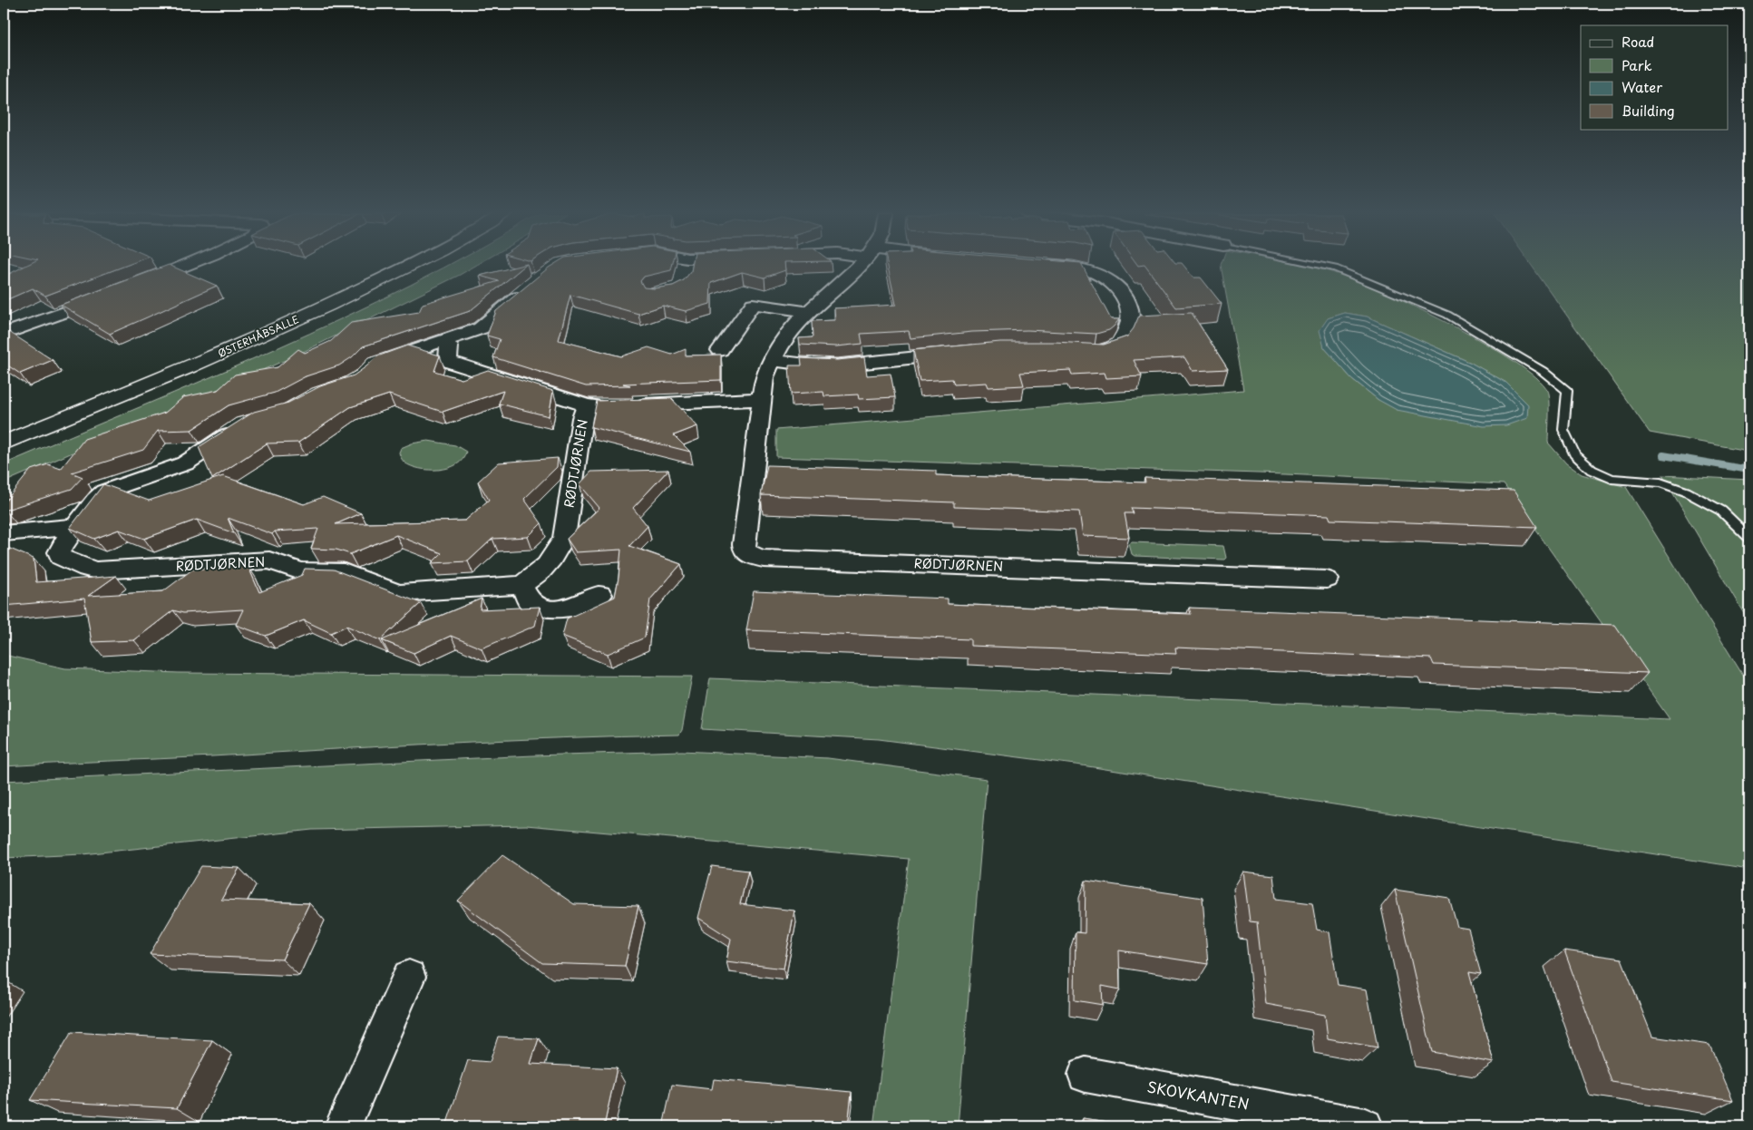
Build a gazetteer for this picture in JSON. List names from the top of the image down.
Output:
{
  "streets": {
    "street": ["ØSTERHÅBSALLE", "RØDTJØRNEN", "SKOVKANTEN"]
  },
  "legend": [
    "Road",
    "Park",
    "Water",
    "Building"
  ]
}
